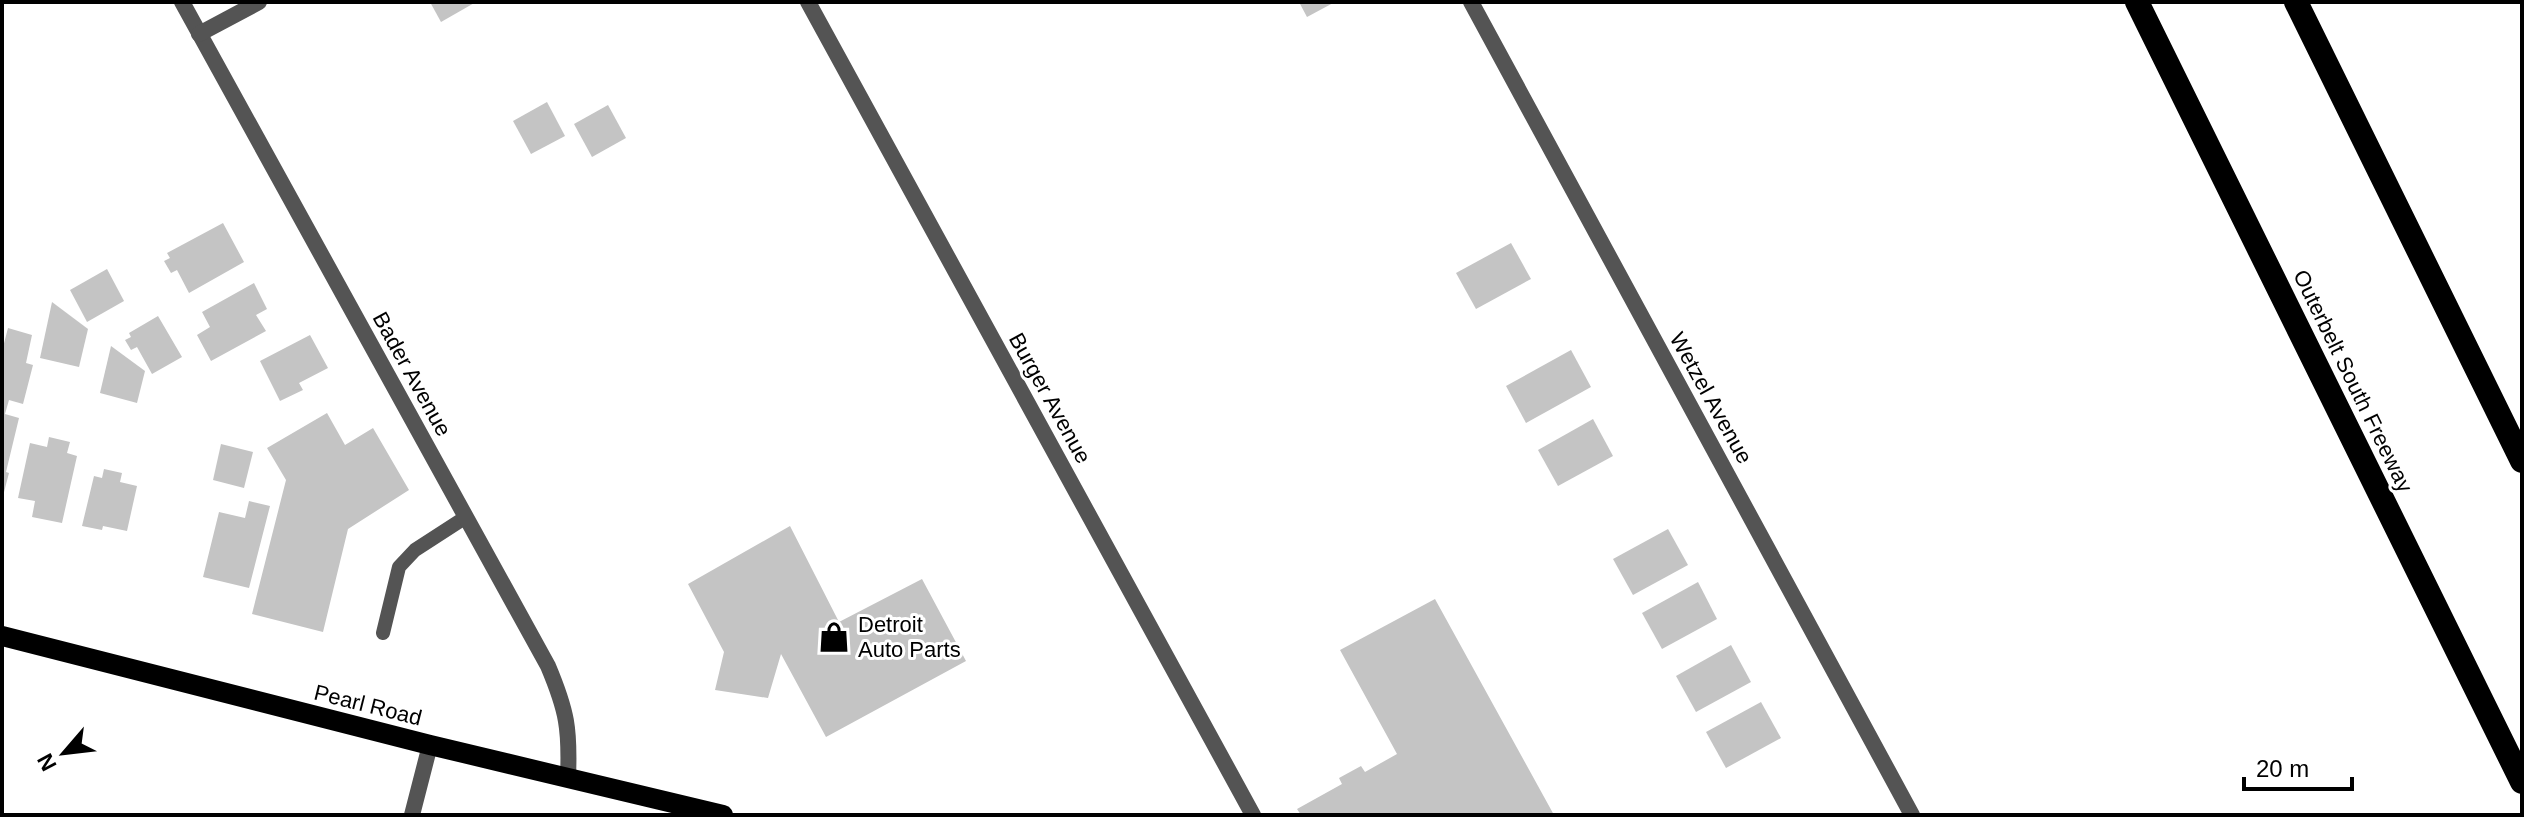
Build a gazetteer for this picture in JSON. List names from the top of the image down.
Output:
{
  "streets": {
    "highway": ["Outerbelt South Freeway"],
    "main road": ["Pearl Road"],
    "street": ["Bader Avenue", "Burger Avenue", "Wetzel Avenue"]
  },
  "crossings": [
    ["Bader Avenue", "Pearl Road"]
  ],
  "places": {
    "shop": ["Detroit Auto Parts"]
  },
  "scale_bar": "20 m",
  "north": "bottom left"
}
